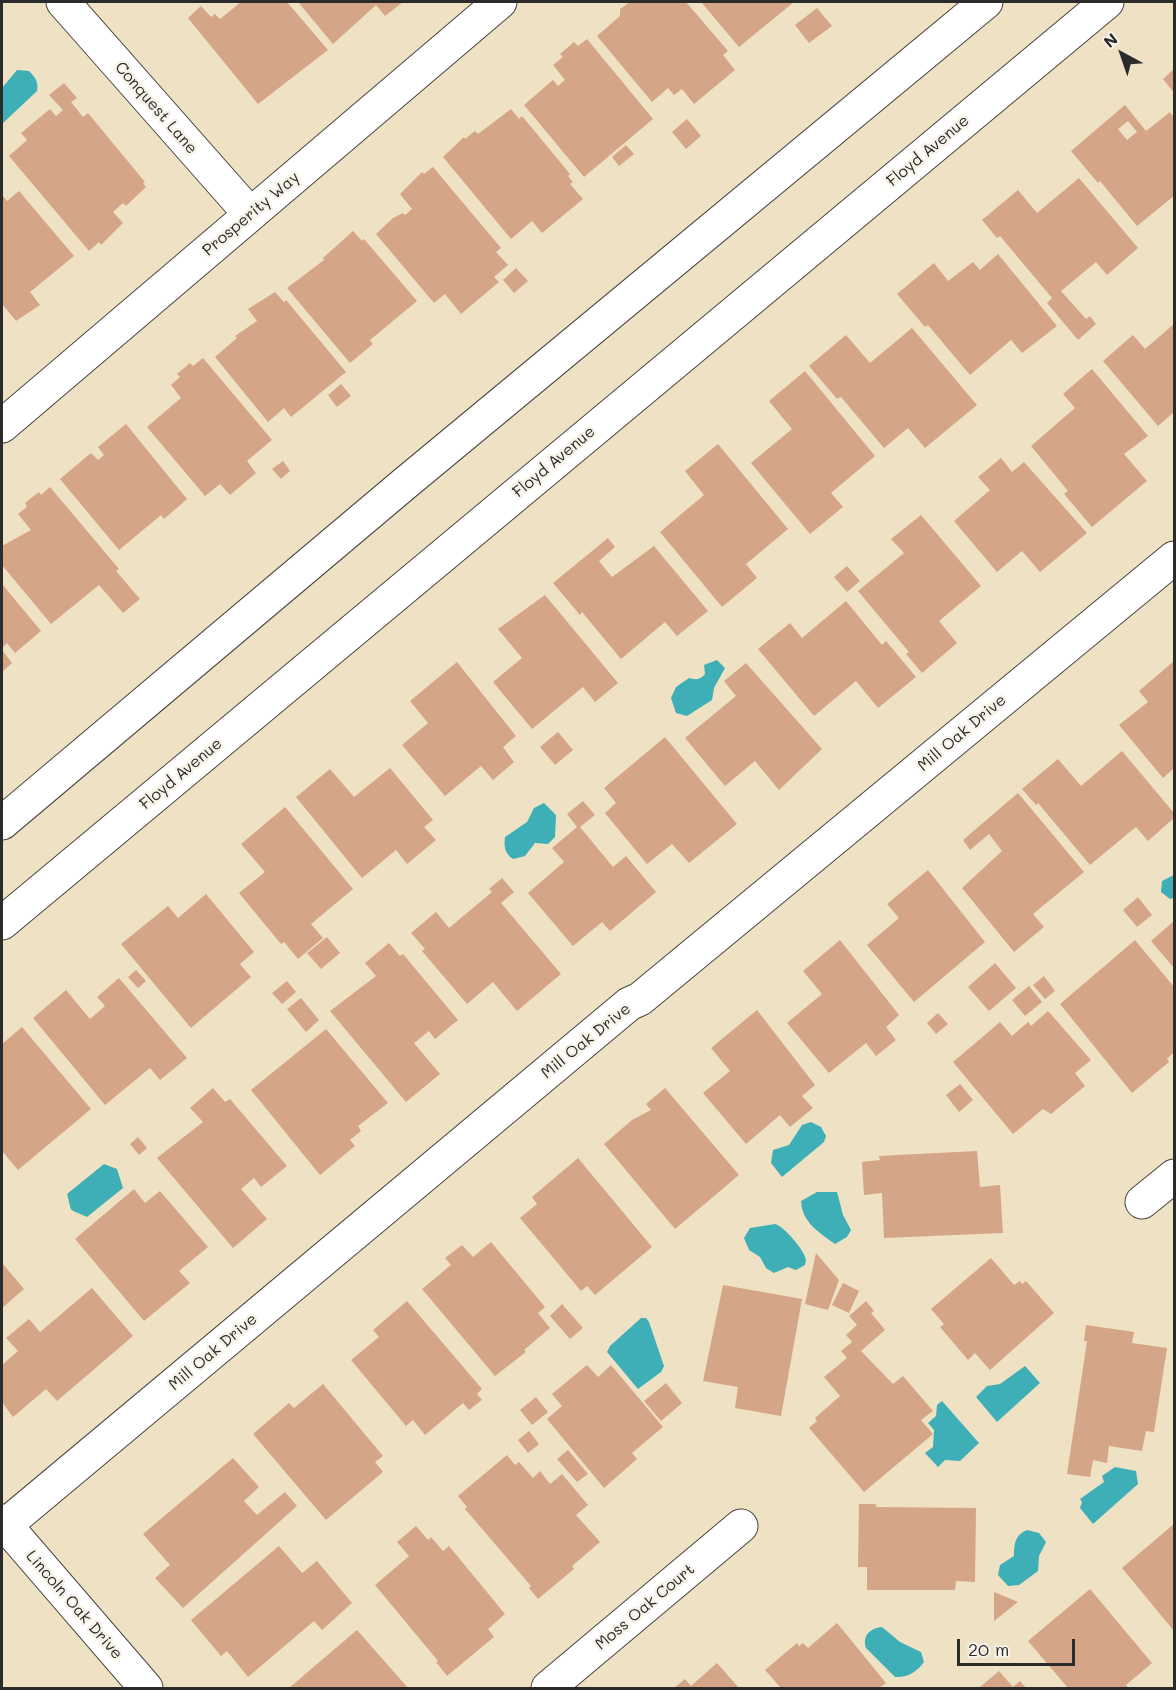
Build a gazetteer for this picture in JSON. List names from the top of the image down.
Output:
{
  "streets": {
    "street": [
      "Conquest Lane",
      "Floyd Avenue",
      "Prosperity Way",
      "Mill Oak Drive",
      "Lincoln Oak Drive",
      "Moss Oak Court"
    ]
  },
  "crossings": [
    ["Conquest Lane", "Prosperity Way"],
    ["Mill Oak Drive", "Lincoln Oak Drive"]
  ],
  "scale_bar": "20 m",
  "north": "top left"
}
